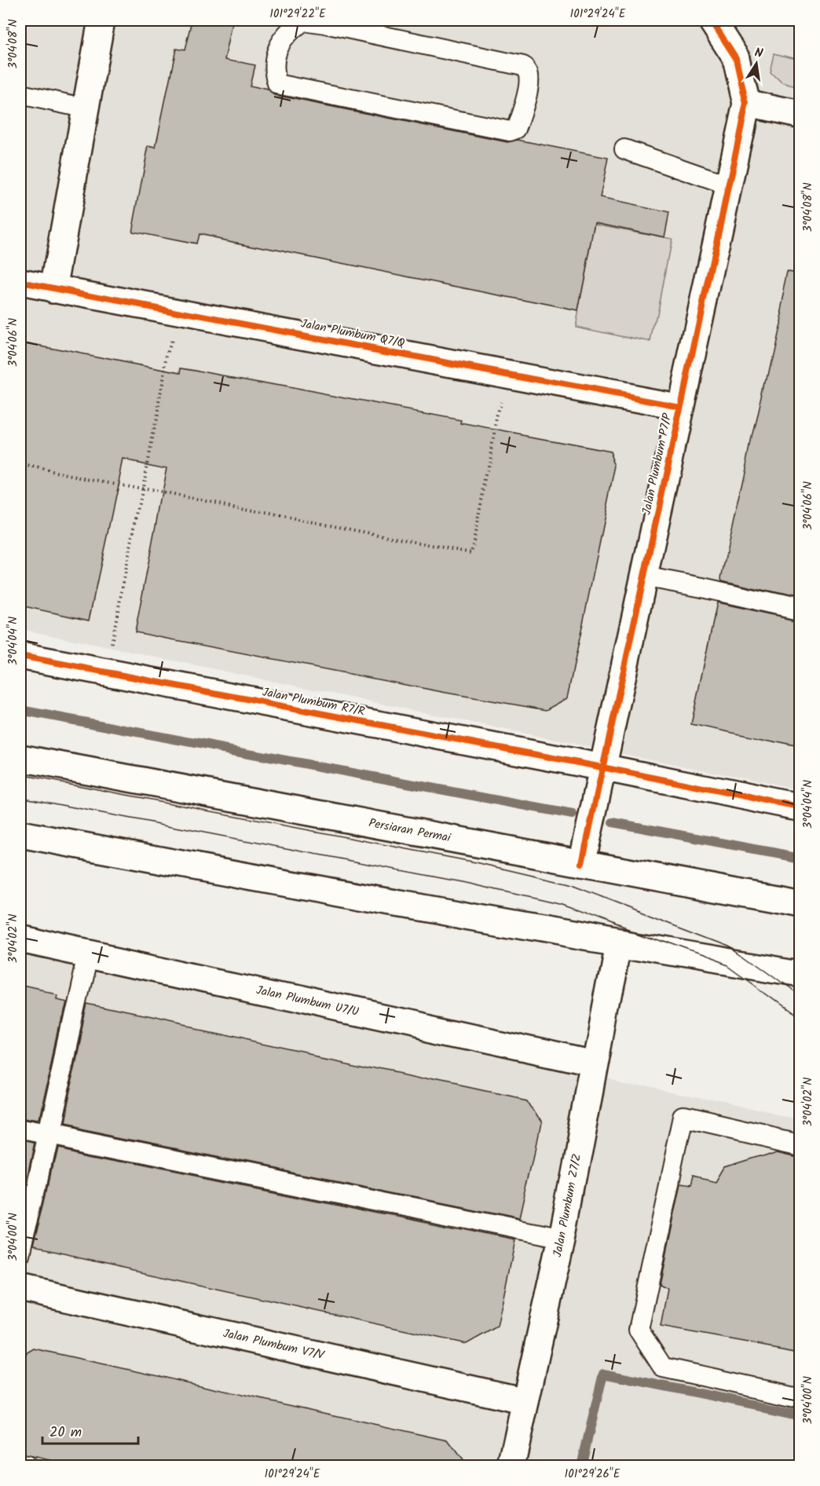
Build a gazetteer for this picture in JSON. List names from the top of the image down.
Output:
{
  "streets": {
    "street": [
      "Jalan Plumbum Q7/Q",
      "Jalan Plumbum P7/P",
      "Jalan Plumbum R7/R",
      "Persiaran Permai",
      "Jalan Plumbum U7/U",
      "Jalan Plumbum Z7/Z",
      "Jalan Plumbum V7/V"
    ]
  },
  "crossings": [
    ["Jalan Plumbum Q7/Q", "Jalan Plumbum P7/P"],
    ["Jalan Plumbum P7/P", "Jalan Plumbum R7/R"],
    ["Jalan Plumbum P7/P", "Persiaran Permai"],
    ["Jalan Plumbum U7/U", "Jalan Plumbum Z7/Z"],
    ["Jalan Plumbum Z7/Z", "Jalan Plumbum V7/V"]
  ],
  "scale_bar": "20 m",
  "north": "top",
  "coordinates": [
    "101°29'22\"E",
    "101°29'24\"E",
    "3°04'08\"N",
    "3°04'06\"N",
    "3°04'04\"N",
    "3°04'02\"N",
    "3°04'00\"N",
    "101°29'26\"E"
  ]
}
